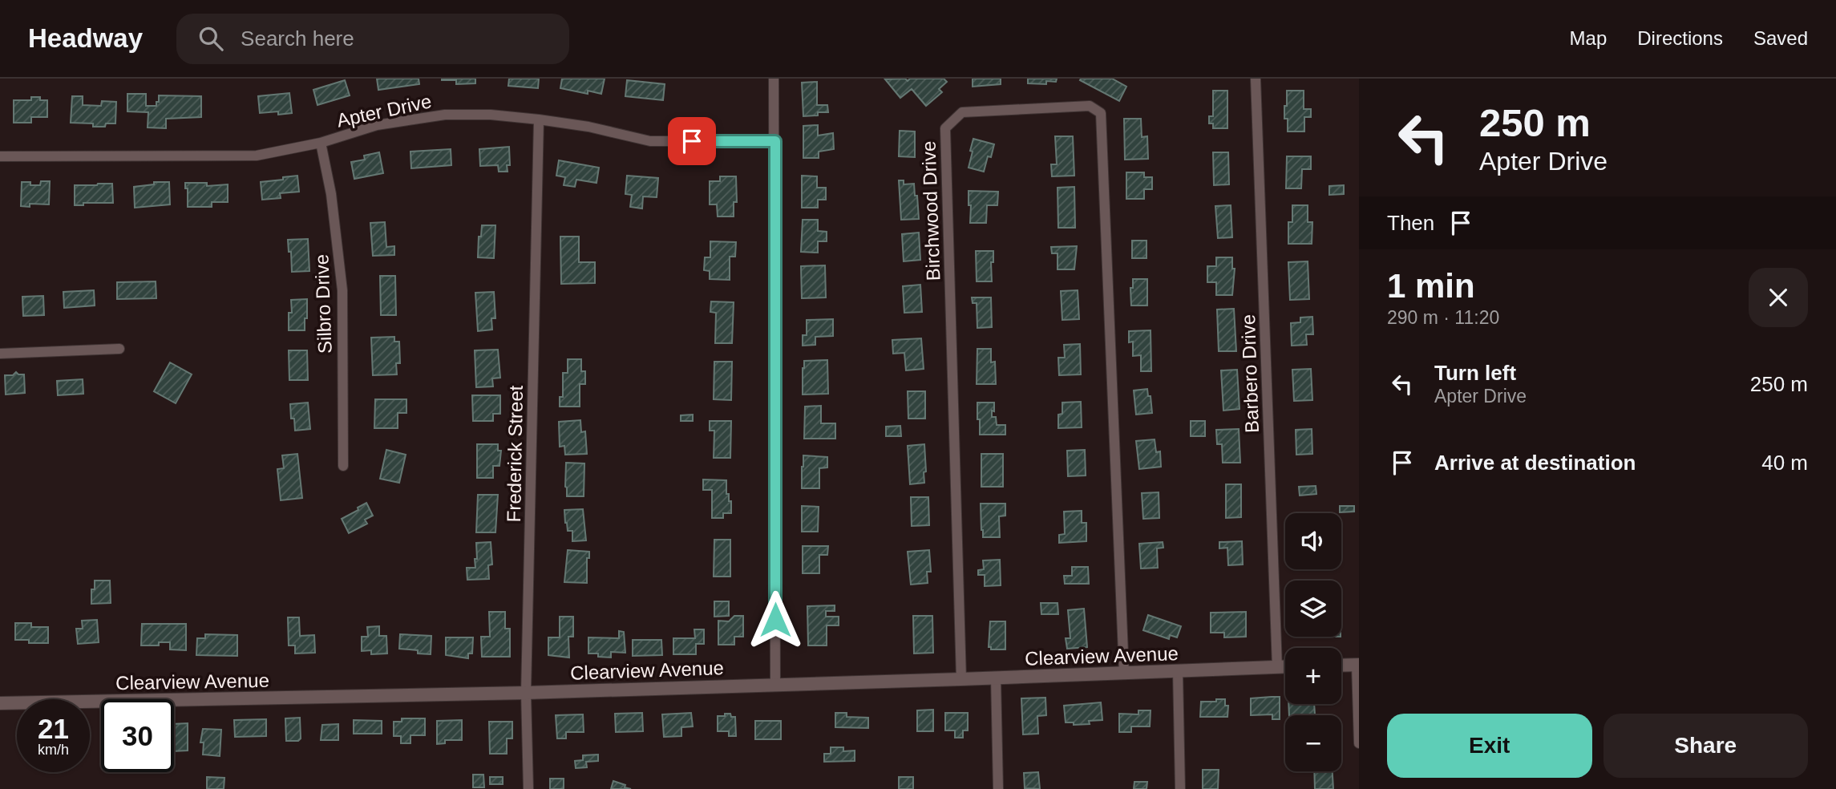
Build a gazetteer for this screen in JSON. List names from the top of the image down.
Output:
{
  "streets": {
    "street": [
      "Apter Drive",
      "Birchwood Drive",
      "Silbro Drive",
      "Barbero Drive",
      "Frederick Street",
      "Clearview Avenue"
    ]
  },
  "crossings": [
    ["Apter Drive", "Silbro Drive"],
    ["Apter Drive", "Frederick Street"],
    ["Birchwood Drive", "Clearview Avenue"],
    ["Barbero Drive", "Clearview Avenue"],
    ["Frederick Street", "Clearview Avenue"]
  ],
  "page": {
    "header": "Headway",
    "search": "Search here",
    "nav": ["Map", "Directions", "Saved"],
    "turn": ["250 m", "Apter Drive"],
    "then": "Then",
    "heading": ["1 min", "290 m · 11:20"],
    "list": [
      {
        "name": "Turn left",
        "note": "Apter Drive",
        "value": "250 m"
      },
      {
        "name": "Arrive at destination",
        "value": "40 m"
      }
    ],
    "map_buttons": ["+", "−"],
    "speed": "21 km/h",
    "limit": "30",
    "buttons": ["Exit", "Share"]
  }
}
